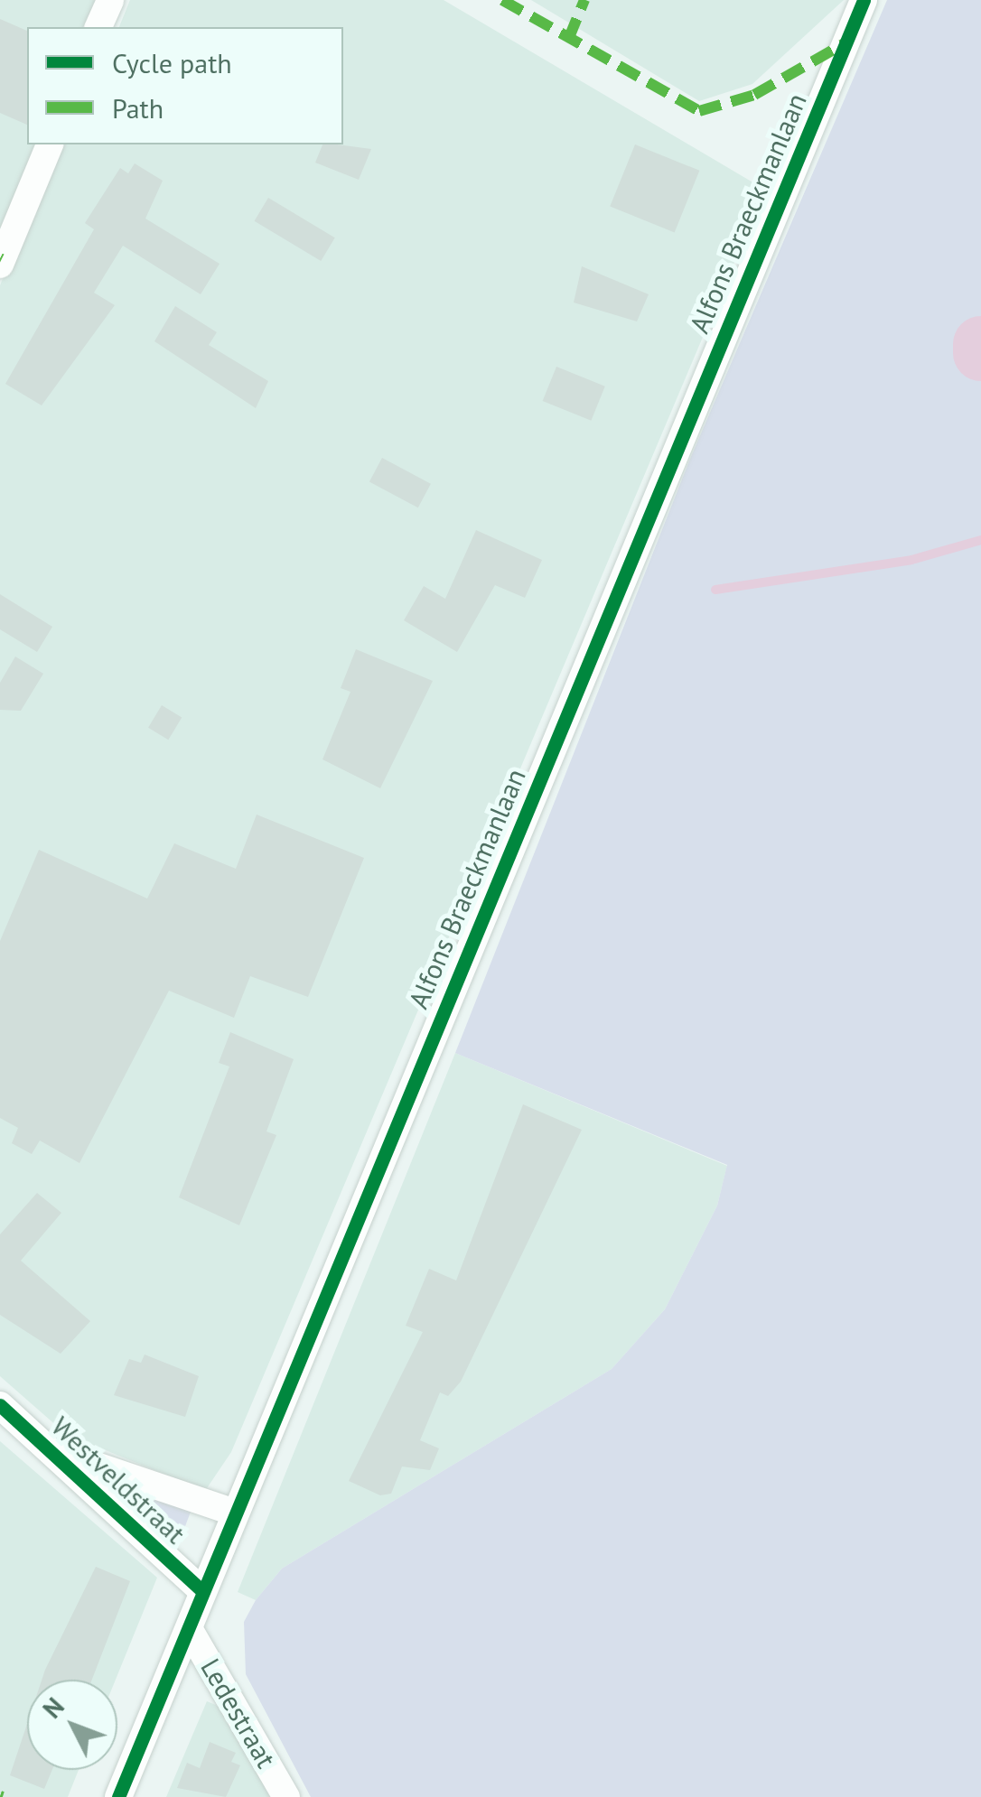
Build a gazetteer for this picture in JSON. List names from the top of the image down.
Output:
{
  "streets": {
    "street": ["Alfons Braeckmanlaan", "Westveldstraat", "Ledestraat"]
  },
  "crossings": [
    ["Alfons Braeckmanlaan", "Westveldstraat"],
    ["Alfons Braeckmanlaan", "Ledestraat"]
  ],
  "legend": ["Cycle path", "Path"],
  "north": "top left"
}
